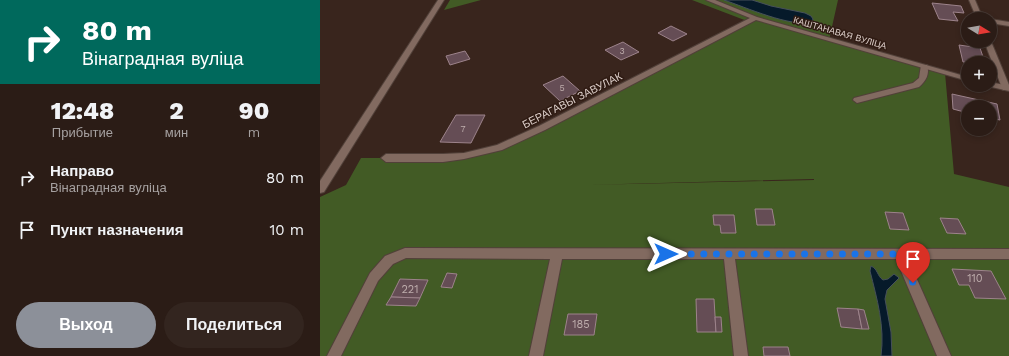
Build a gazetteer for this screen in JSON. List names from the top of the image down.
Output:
{
  "streets": {
    "street": ["КАШТАНАВАЯ ВУЛІЦА", "БЕРАГАВЫ ЗАВУЛАК"]
  },
  "crossings": [
    ["КАШТАНАВАЯ ВУЛІЦА", "БЕРАГАВЫ ЗАВУЛАК"]
  ],
  "house_numbers": [
    "3",
    "5",
    "7",
    "110",
    "221",
    "185"
  ],
  "north": "right",
  "page": {
    "turn": ["80 m", "Вінаградная вуліца"],
    "map_buttons": ["+", "−"],
    "eta": [
      "12:48",
      "Прибытие",
      "2",
      "мин",
      "90",
      "m"
    ],
    "list": [
      {
        "name": "Направо",
        "note": "Вінаградная вуліца",
        "value": "80 m"
      },
      {
        "name": "Пункт назначения",
        "value": "10 m"
      }
    ],
    "buttons": ["Выход", "Поделиться"]
  }
}
